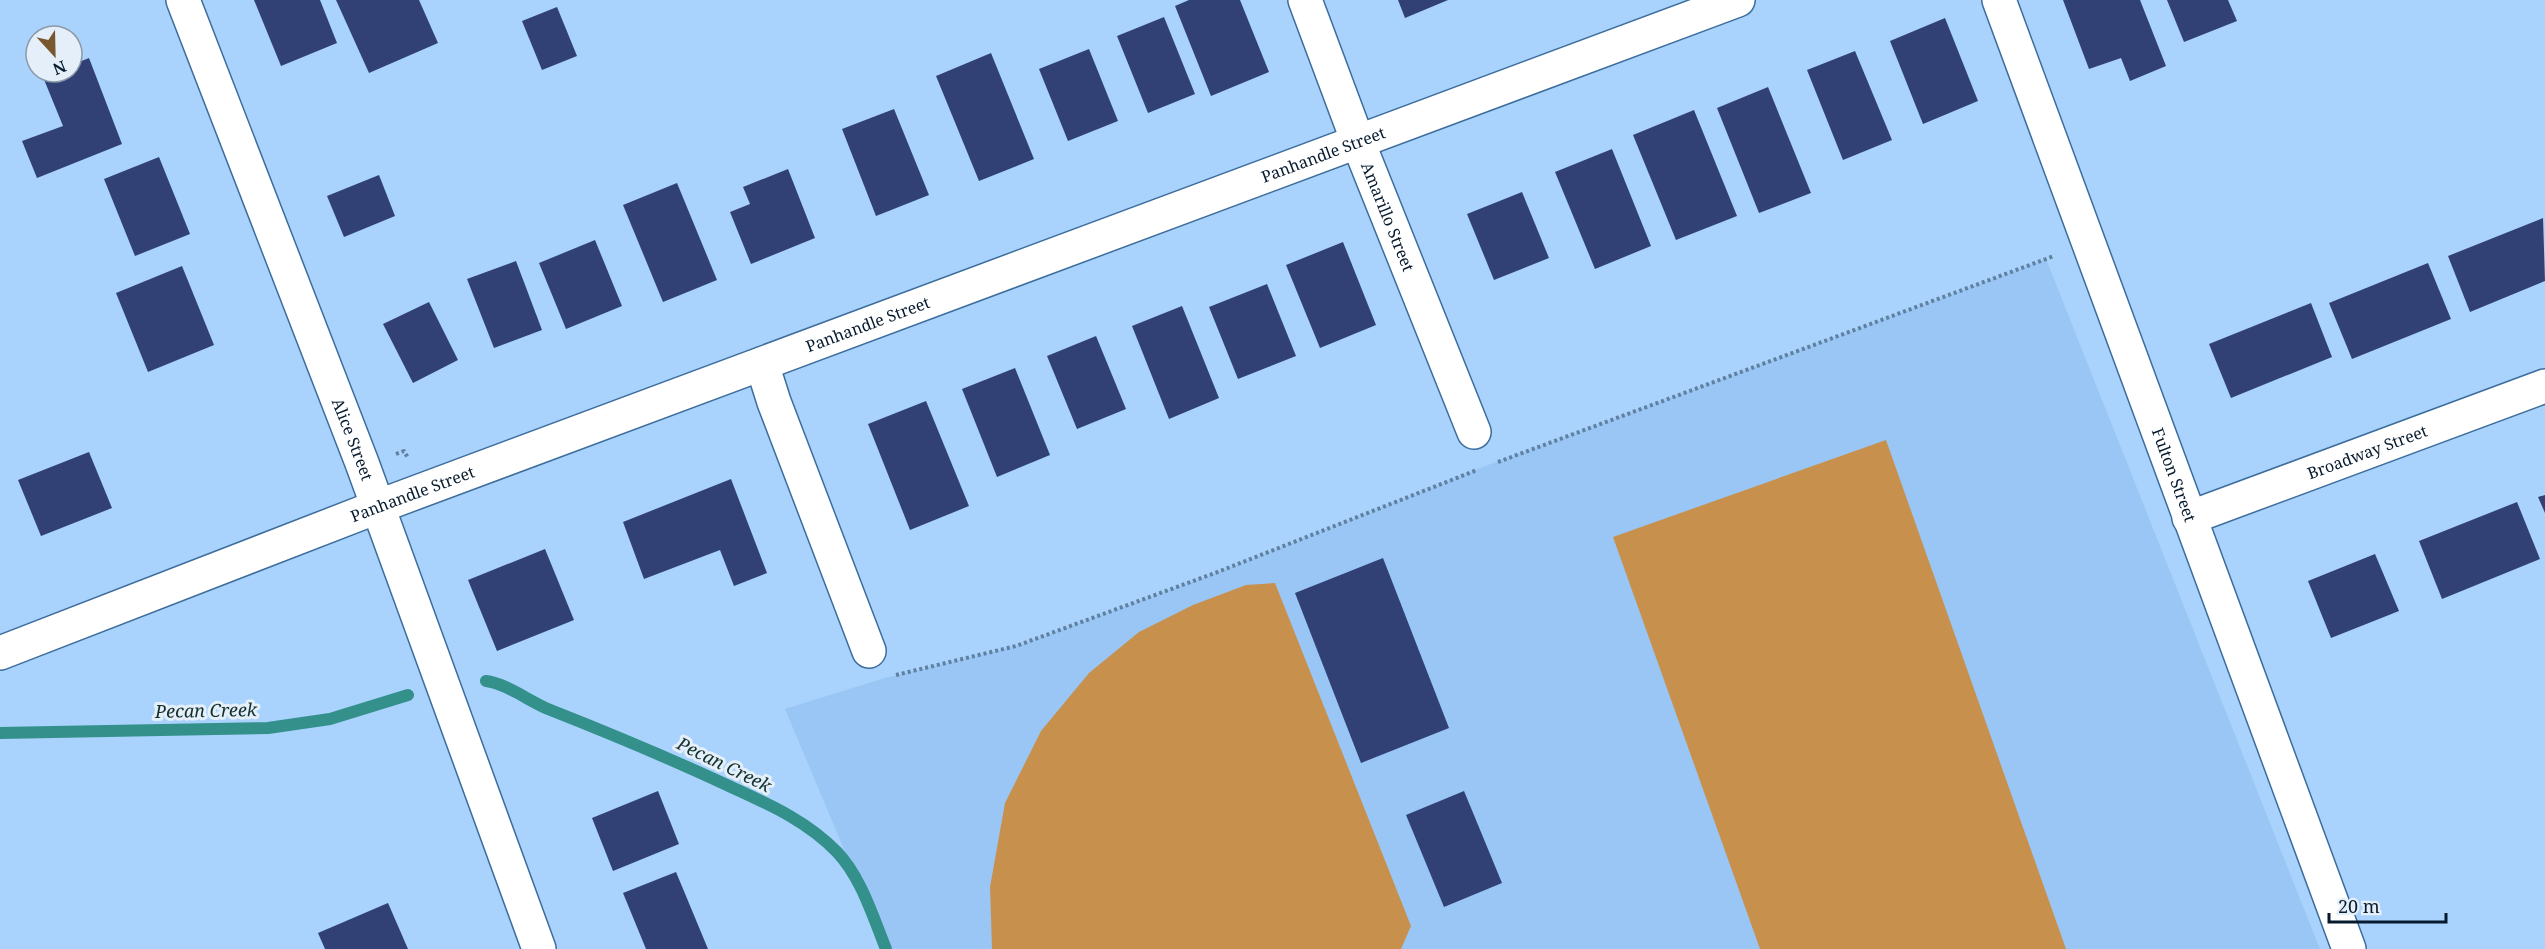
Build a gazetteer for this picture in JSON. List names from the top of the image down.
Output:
{
  "streets": {
    "street": [
      "Panhandle Street",
      "Amarillo Street",
      "Alice Street",
      "Broadway Street",
      "Fulton Street"
    ]
  },
  "crossings": [
    ["Panhandle Street", "Amarillo Street"],
    ["Panhandle Street", "Alice Street"],
    ["Broadway Street", "Fulton Street"]
  ],
  "water": ["Pecan Creek"],
  "scale_bar": "20 m",
  "north": "bottom"
}
